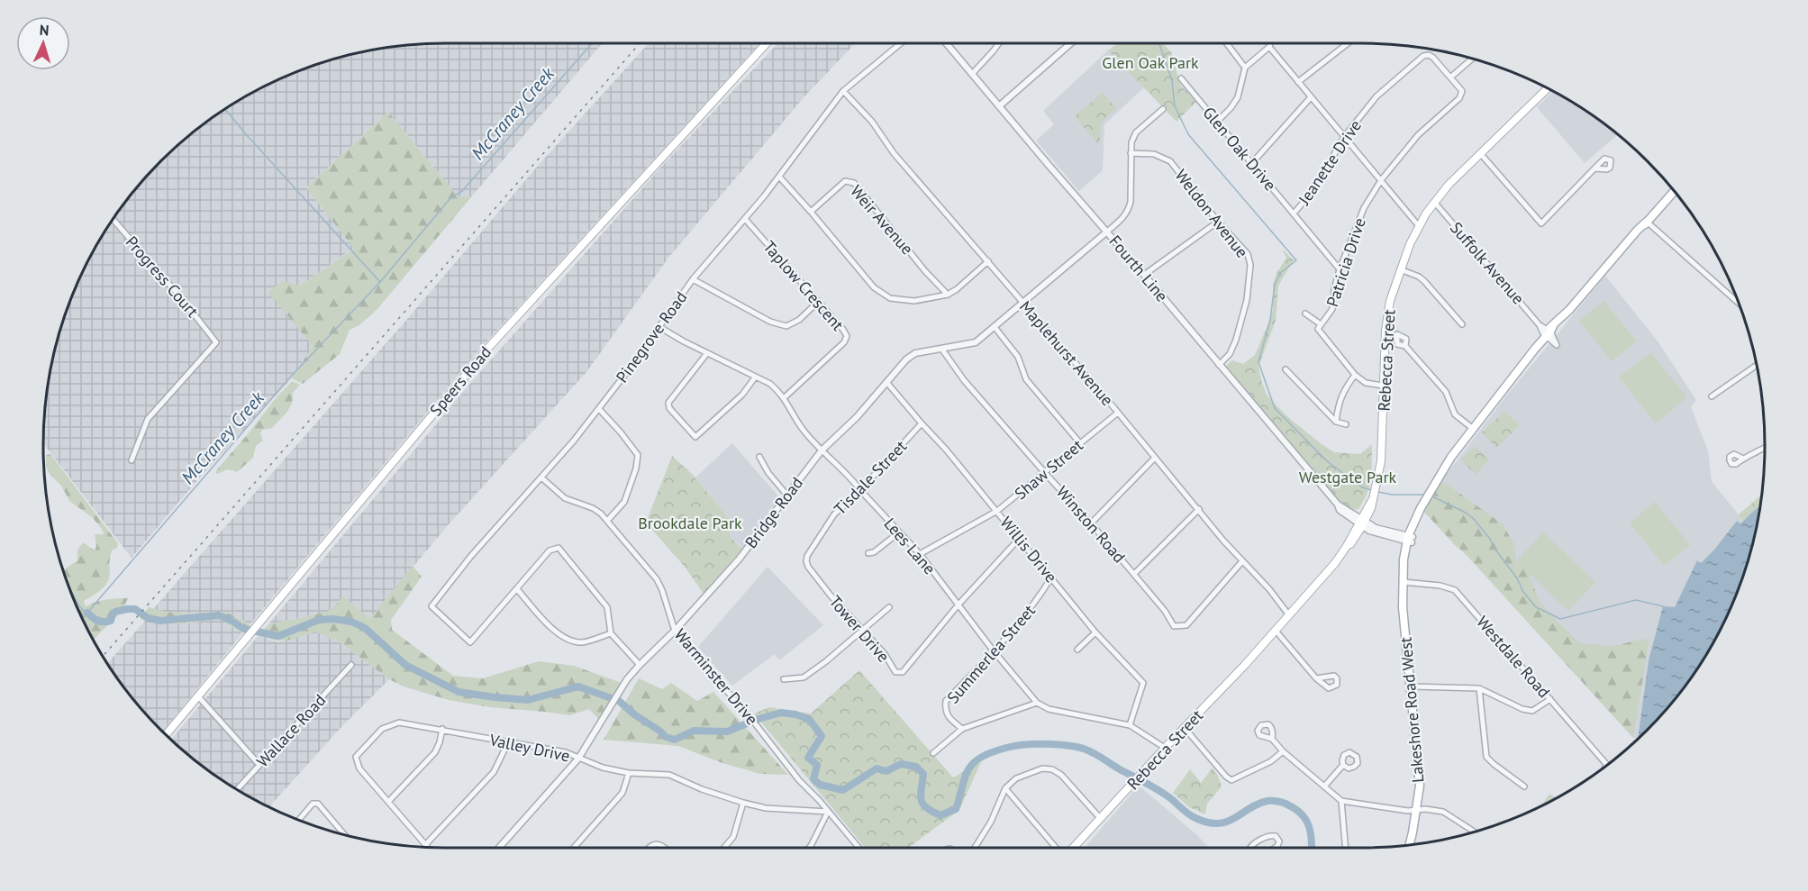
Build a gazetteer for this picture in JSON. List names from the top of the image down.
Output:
{
  "streets": {
    "main road": ["Rebecca Street", "Speers Road", "Lakeshore Road West"],
    "street": [
      "Glen Oak Drive",
      "Jeanette Drive",
      "Weldon Avenue",
      "Weir Avenue",
      "Patricia Drive",
      "Suffolk Avenue",
      "Fourth Line",
      "Progress Court",
      "Taplow Crescent",
      "Pinegrove Road",
      "Maplehurst Avenue",
      "Shaw Street",
      "Tisdale Street",
      "Bridge Road",
      "Winston Road",
      "Lees Lane",
      "Willis Drive",
      "Tower Drive",
      "Summerlea Street",
      "Westdale Road",
      "Warminster Drive",
      "Wallace Road",
      "Valley Drive"
    ]
  },
  "crossings": [
    ["Glen Oak Drive", "Jeanette Drive"],
    ["Glen Oak Drive", "Patricia Drive"],
    ["Jeanette Drive", "Patricia Drive"],
    ["Weldon Avenue", "Fourth Line"],
    ["Patricia Drive", "Rebecca Street"],
    ["Suffolk Avenue", "Rebecca Street"],
    ["Suffolk Avenue", "Lakeshore Road West"],
    ["Fourth Line", "Rebecca Street"],
    ["Fourth Line", "Bridge Road"],
    ["Fourth Line", "Lakeshore Road West"],
    ["Taplow Crescent", "Pinegrove Road"],
    ["Taplow Crescent", "Lees Lane"],
    ["Pinegrove Road", "Maplehurst Avenue"],
    ["Pinegrove Road", "Lees Lane"],
    ["Pinegrove Road", "Warminster Drive"],
    ["Maplehurst Avenue", "Rebecca Street"],
    ["Maplehurst Avenue", "Shaw Street"],
    ["Maplehurst Avenue", "Bridge Road"],
    ["Maplehurst Avenue", "Winston Road"],
    ["Shaw Street", "Winston Road"],
    ["Shaw Street", "Lees Lane"],
    ["Shaw Street", "Willis Drive"],
    ["Tisdale Street", "Lees Lane"],
    ["Tisdale Street", "Willis Drive"],
    ["Tisdale Street", "Tower Drive"],
    ["Bridge Road", "Winston Road"],
    ["Bridge Road", "Lees Lane"],
    ["Bridge Road", "Willis Drive"],
    ["Bridge Road", "Warminster Drive"],
    ["Bridge Road", "Valley Drive"],
    ["Lees Lane", "Tower Drive"],
    ["Lees Lane", "Summerlea Street"],
    ["Willis Drive", "Summerlea Street"],
    ["Westdale Road", "Lakeshore Road West"]
  ],
  "water": ["McCraney Creek"],
  "parks": ["Glen Oak Park", "Westgate Park", "Brookdale Park"],
  "north": "top"
}
